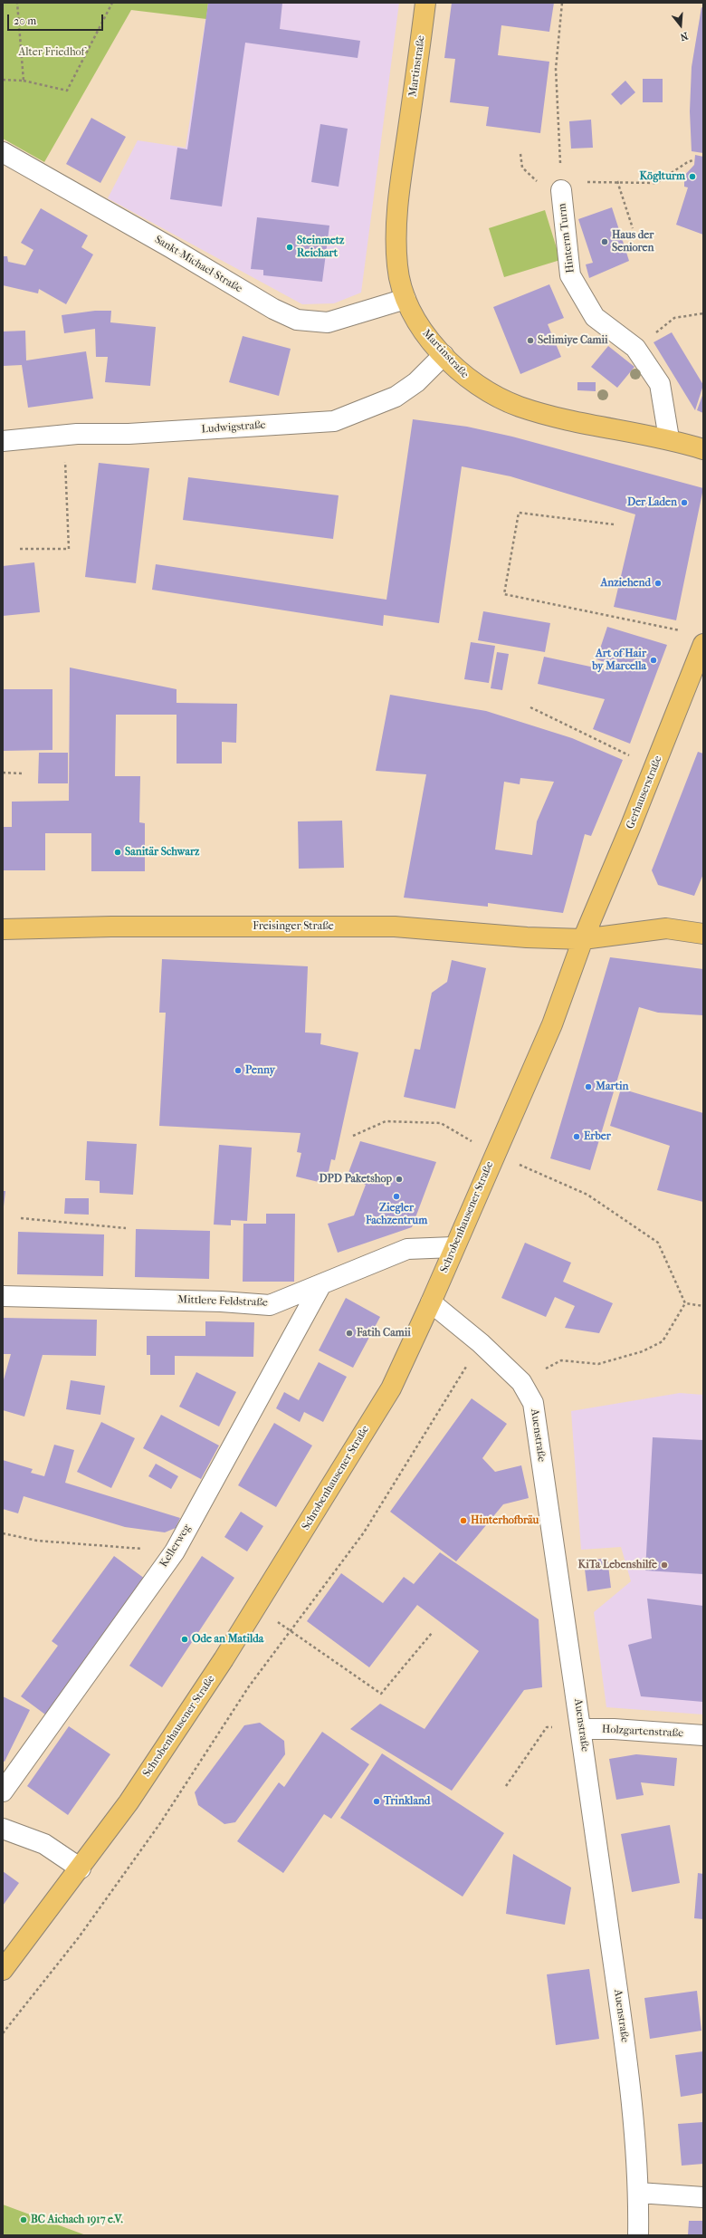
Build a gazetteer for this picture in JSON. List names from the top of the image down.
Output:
{
  "streets": {
    "main road": [
      "Martinstraße",
      "Gerhauserstraße",
      "Freisinger Straße",
      "Schrobenhausener Straße"
    ],
    "street": [
      "Hinterm Turm",
      "Sankt-Michael-Straße",
      "Ludwigstraße",
      "Mittlere Feldstraße",
      "Auenstraße",
      "Kellerweg",
      "Holzgartenstraße"
    ]
  },
  "crossings": [
    ["Martinstraße", "Hinterm Turm"],
    ["Martinstraße", "Sankt-Michael-Straße"],
    ["Martinstraße", "Ludwigstraße"],
    ["Gerhauserstraße", "Freisinger Straße"],
    ["Gerhauserstraße", "Schrobenhausener Straße"],
    ["Freisinger Straße", "Schrobenhausener Straße"],
    ["Schrobenhausener Straße", "Mittlere Feldstraße"],
    ["Schrobenhausener Straße", "Auenstraße"],
    ["Mittlere Feldstraße", "Kellerweg"],
    ["Auenstraße", "Holzgartenstraße"]
  ],
  "parks": ["Alter Friedhof"],
  "places": [
    "Köglturm",
    "Haus der Senioren",
    "Steinmetz Reichart",
    "Selimiye Camii",
    "Der Laden",
    "Anziehend",
    "Art of Hair by Marcella",
    "Sanitär Schwarz",
    "Penny",
    "Martin",
    "Erber",
    "DPD Paketshop",
    "Ziegler Fachzentrum",
    "Fatih Camii",
    "Hinterhofbräu",
    "KiTa Lebenshilfe",
    "Ode an Matilda",
    "Trinkland",
    "BC Aichach 1917 e.V."
  ],
  "scale_bar": "20 m",
  "north": "bottom"
}
